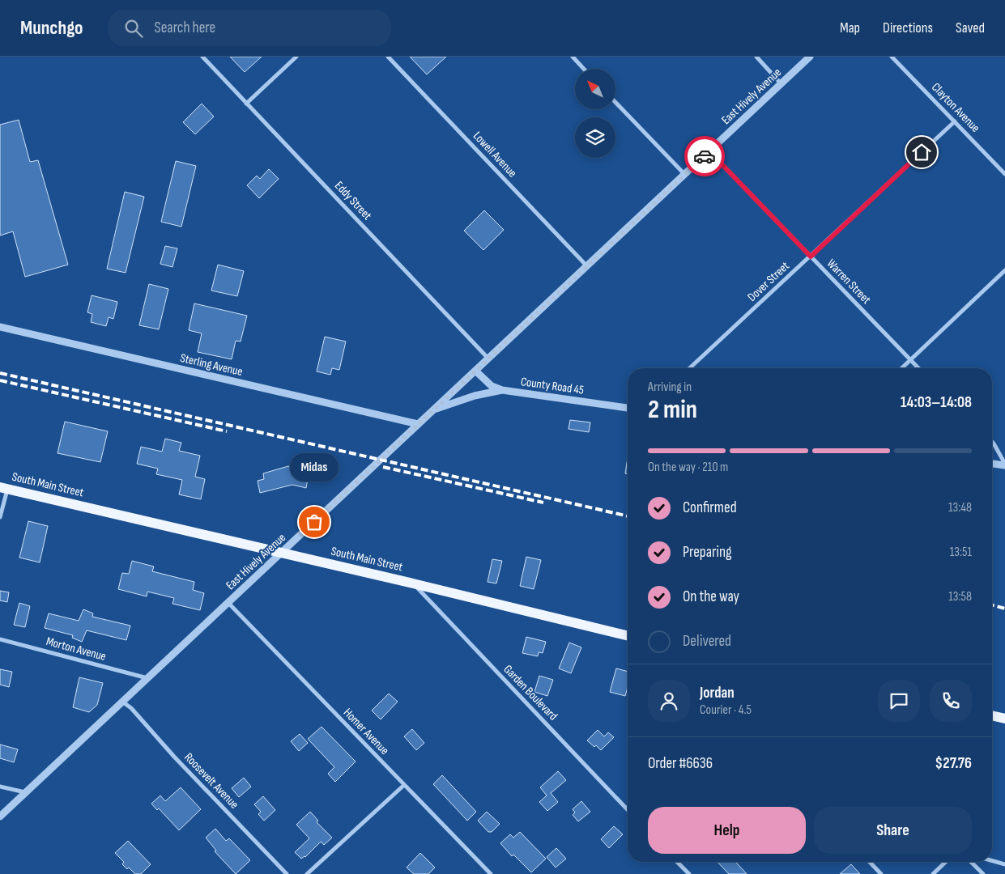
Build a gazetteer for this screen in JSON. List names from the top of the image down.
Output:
{
  "streets": {
    "main road": ["South Main Street"],
    "street": [
      "East Hively Avenue",
      "Clayton Avenue",
      "Lowell Avenue",
      "Eddy Street",
      "Dover Street",
      "Warren Street",
      "Sterling Avenue",
      "County Road 45",
      "Morton Avenue",
      "Garden Boulevard",
      "Homer Avenue",
      "Roosevelt Avenue"
    ]
  },
  "crossings": [
    ["East Hively Avenue", "Lowell Avenue"],
    ["East Hively Avenue", "Eddy Street"],
    ["East Hively Avenue", "Warren Street"],
    ["East Hively Avenue", "Sterling Avenue"],
    ["East Hively Avenue", "County Road 45"],
    ["East Hively Avenue", "South Main Street"],
    ["East Hively Avenue", "Morton Avenue"],
    ["East Hively Avenue", "Homer Avenue"],
    ["East Hively Avenue", "Roosevelt Avenue"],
    ["Clayton Avenue", "Dover Street"],
    ["Dover Street", "Warren Street"],
    ["South Main Street", "Garden Boulevard"]
  ],
  "places": ["Midas"],
  "north": "top left",
  "page": {
    "header": "Munchgo",
    "search": "Search here",
    "nav": ["Map", "Directions", "Saved"],
    "heading": ["2 min", "Arriving in", "14:03–14:08"],
    "panel": [
      "Jordan",
      "Courier · 4.5",
      "Order #6636",
      "$27.76"
    ],
    "bar": "On the way · 210 m",
    "bubble": "Midas",
    "list": [
      ["Confirmed", "13:48"],
      ["Preparing", "13:51"],
      ["On the way", "13:58"],
      "Delivered"
    ],
    "buttons": ["Help", "Share"]
  }
}
